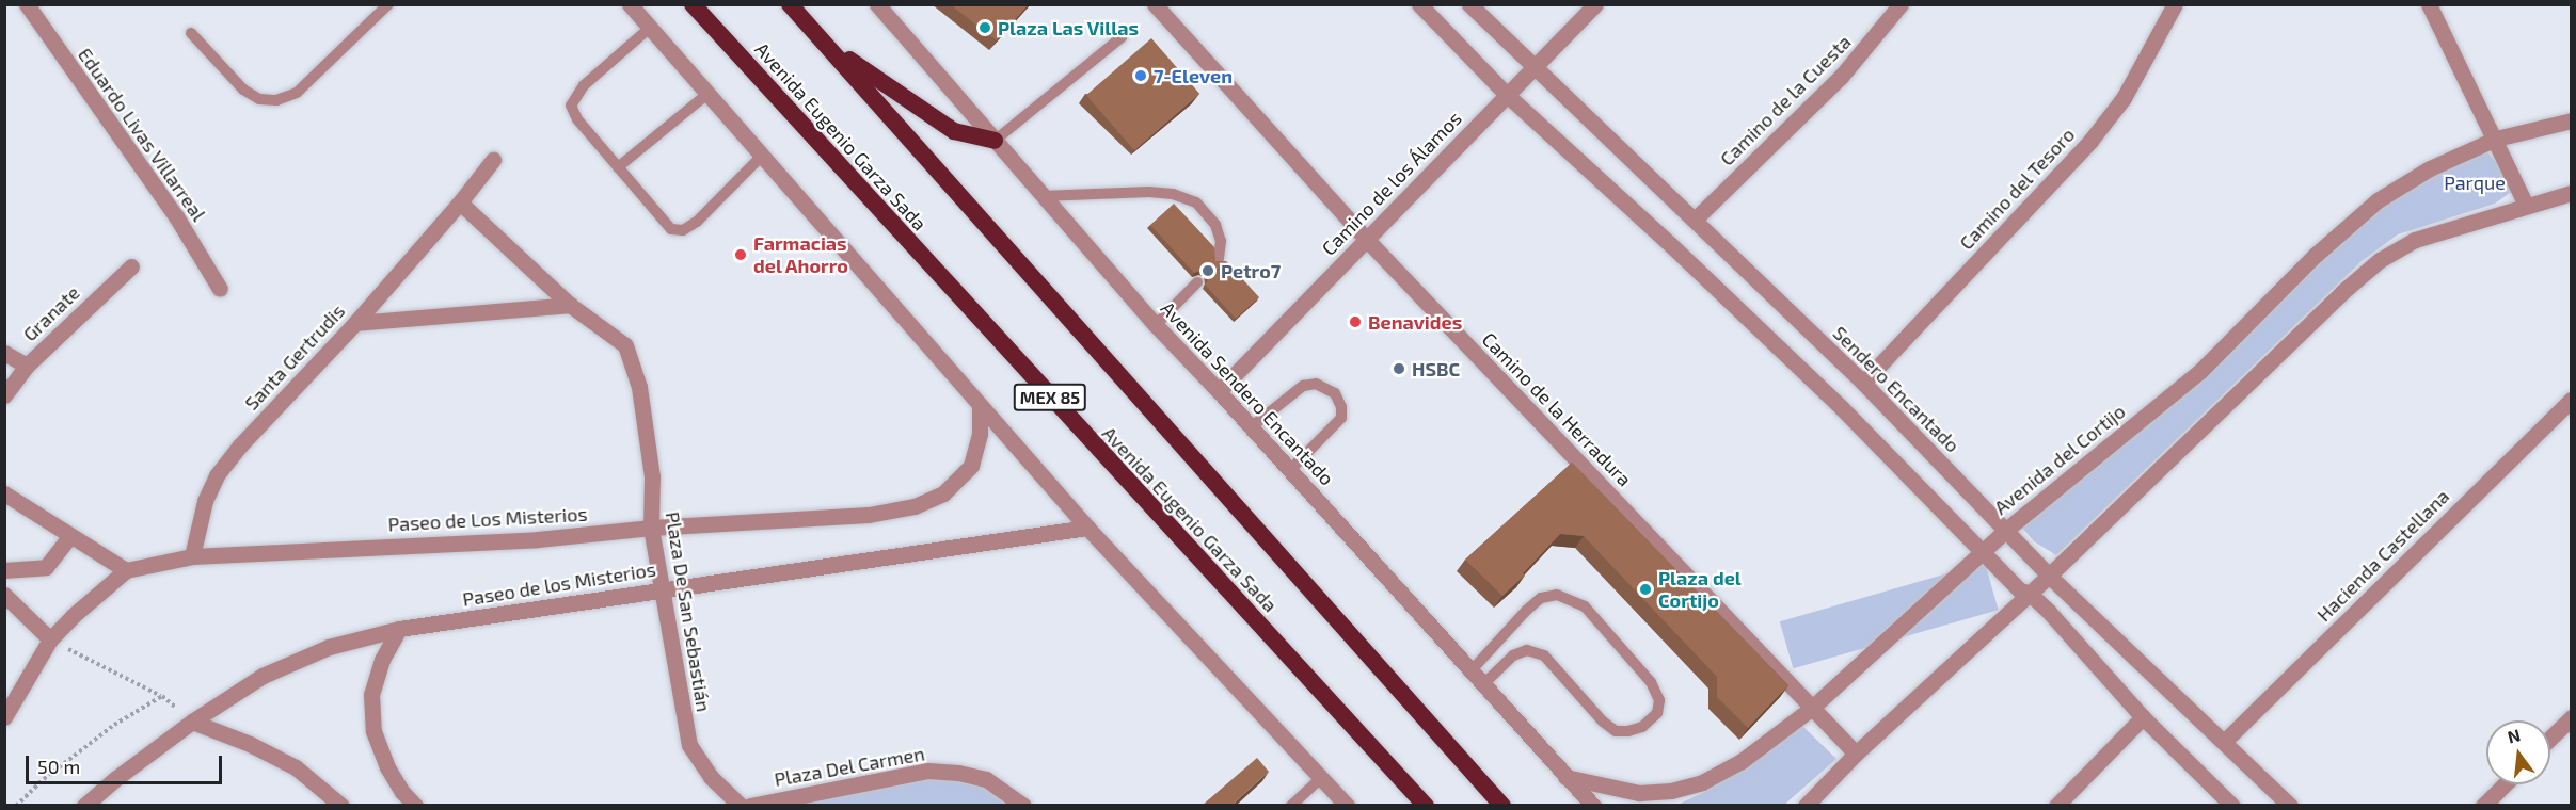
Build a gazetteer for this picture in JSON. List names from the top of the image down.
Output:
{
  "streets": {
    "highway": ["Avenida Eugenio Garza Sada", "MEX 85"],
    "street": [
      "Camino de la Cuesta",
      "Eduardo Livas Villarreal",
      "Camino de los Álamos",
      "Camino del Tesoro",
      "Granate",
      "Santa Gertrudis",
      "Sendero Encantado",
      "Avenida Sendero Encantado",
      "Camino de la Herradura",
      "Avenida del Cortijo",
      "Paseo de Los Misterios",
      "Hacienda Castellana",
      "Paseo de los Misterios",
      "Plaza De San Sebastián",
      "Plaza Del Carmen"
    ]
  },
  "crossings": [
    ["Camino de la Cuesta", "Sendero Encantado"],
    ["Camino de los Álamos", "Sendero Encantado"],
    ["Camino de los Álamos", "Avenida Sendero Encantado"],
    ["Camino de los Álamos", "Camino de la Herradura"],
    ["Camino del Tesoro", "Sendero Encantado"],
    ["Santa Gertrudis", "Paseo de Los Misterios"],
    ["Sendero Encantado", "Avenida del Cortijo"],
    ["Sendero Encantado", "Hacienda Castellana"],
    ["Avenida Sendero Encantado", "Avenida del Cortijo"],
    ["Camino de la Herradura", "Avenida del Cortijo"],
    ["Paseo de Los Misterios", "Plaza De San Sebastián"],
    ["Paseo de los Misterios", "Plaza De San Sebastián"]
  ],
  "parks": ["Parque"],
  "places": [
    "Plaza Las Villas",
    "7-Eleven",
    "Farmacias del Ahorro",
    "Petro7",
    "Benavides",
    "HSBC",
    "Plaza del Cortijo"
  ],
  "scale_bar": "50 m",
  "north": "top"
}
